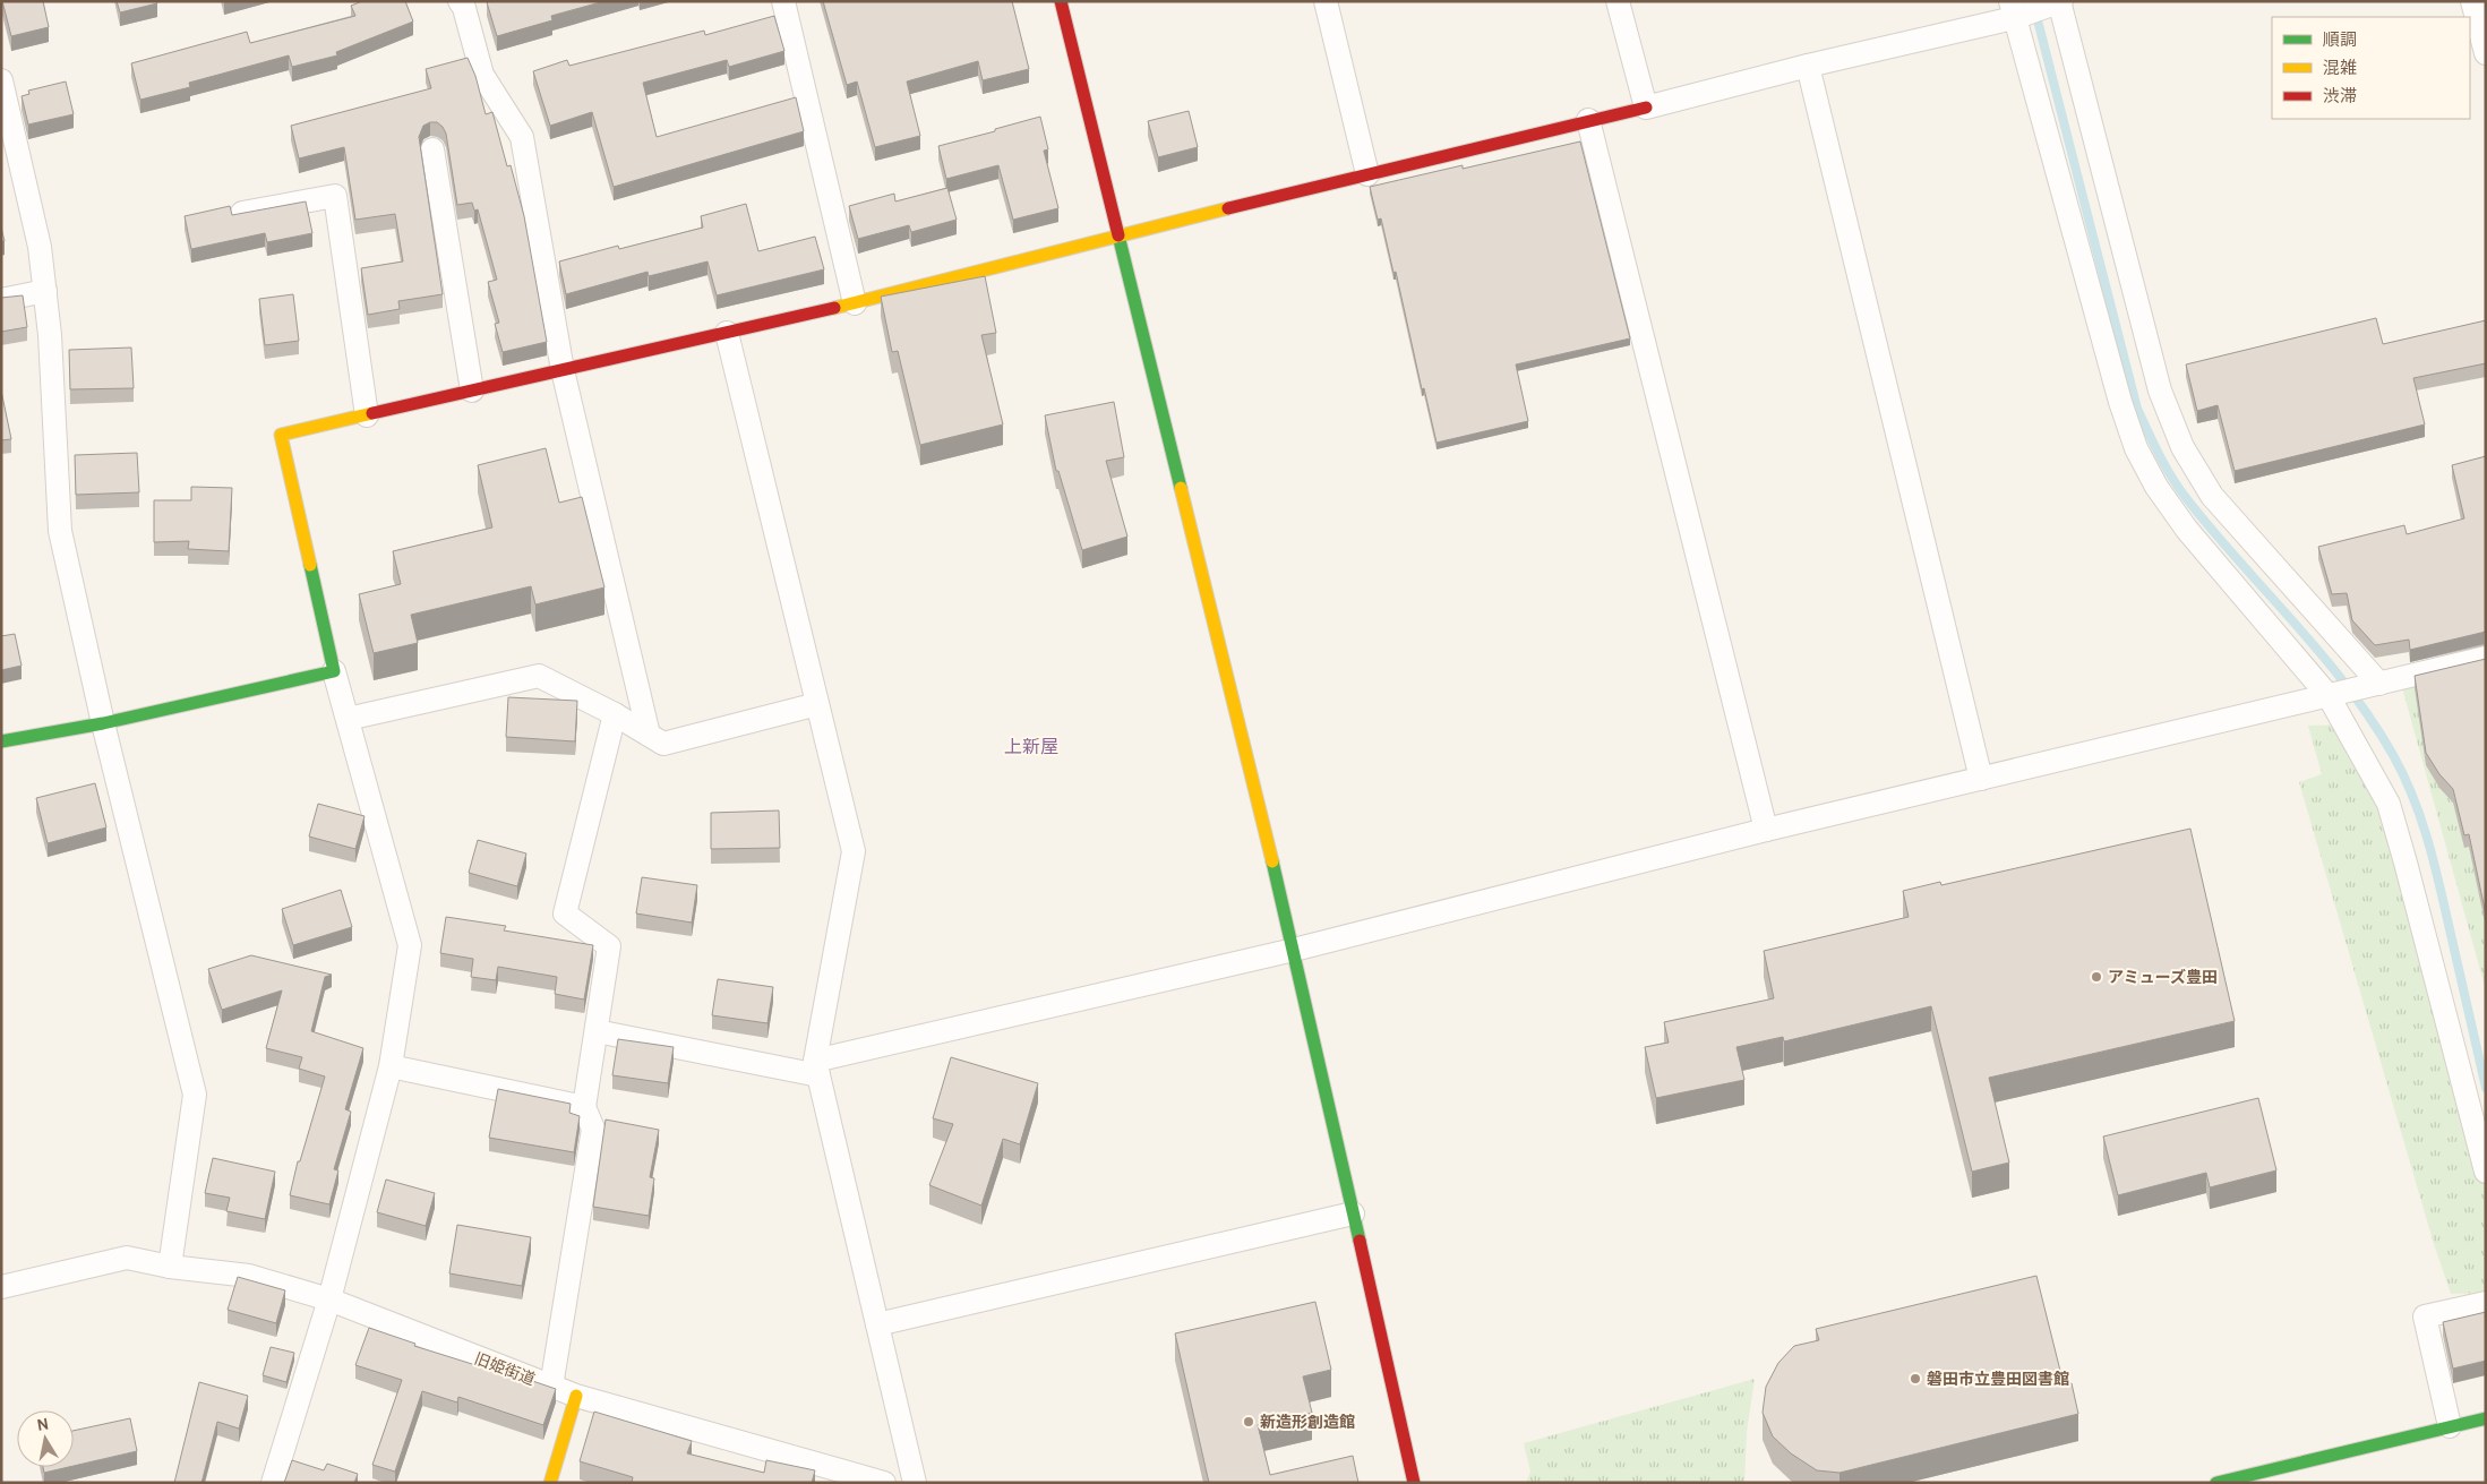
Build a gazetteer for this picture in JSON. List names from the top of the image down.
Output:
{
  "streets": {
    "street": ["旧姫街道"]
  },
  "districts": ["上新屋"],
  "places": ["アミューズ豊田", "磐田市立豊田図書館", "新造形創造館"],
  "legend": ["順調", "混雑", "渋滞"],
  "north": "top"
}
